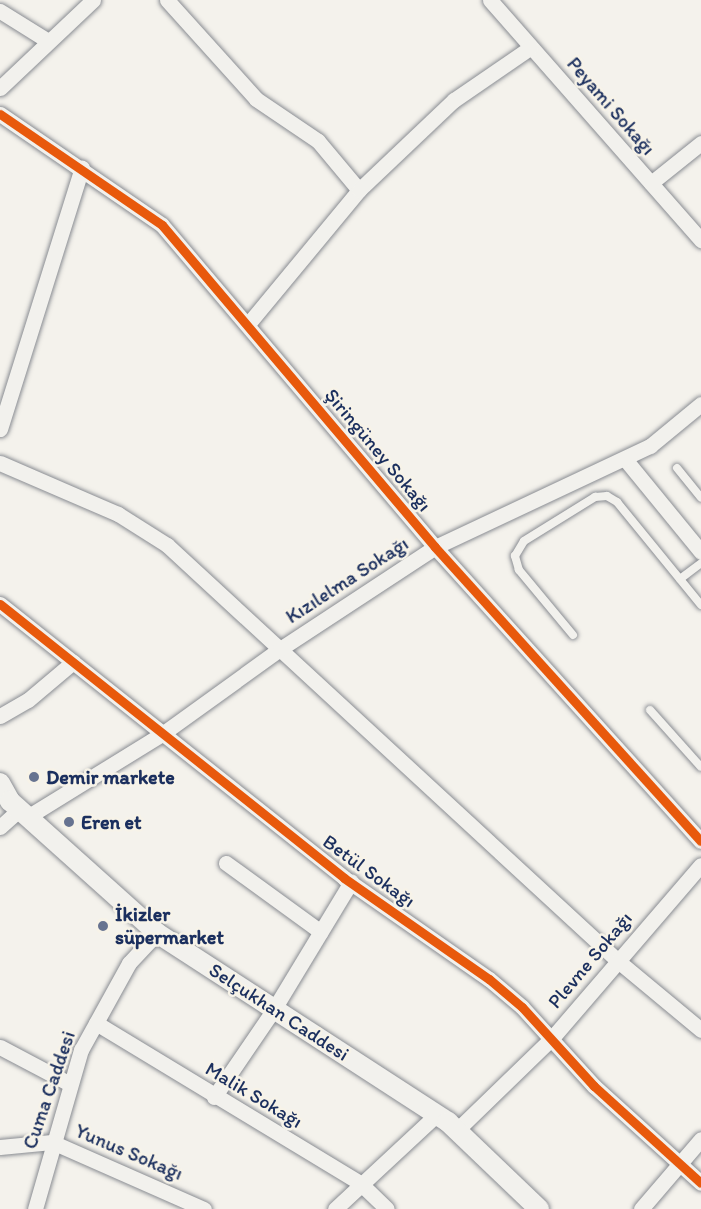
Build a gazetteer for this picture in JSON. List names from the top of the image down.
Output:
{
  "streets": {
    "street": [
      "Peyami Sokağı",
      "Şiringüney Sokağı",
      "Kızılelma Sokağı",
      "Betül Sokağı",
      "Plevne Sokağı",
      "Selçukhan Caddesi",
      "Cuma Caddesi",
      "Malik Sokağı",
      "Yunus Sokağı"
    ]
  },
  "crossings": [
    ["Şiringüney Sokağı", "Kızılelma Sokağı"],
    ["Kızılelma Sokağı", "Betül Sokağı"],
    ["Kızılelma Sokağı", "Selçukhan Caddesi"],
    ["Betül Sokağı", "Plevne Sokağı"],
    ["Plevne Sokağı", "Selçukhan Caddesi"],
    ["Selçukhan Caddesi", "Cuma Caddesi"],
    ["Cuma Caddesi", "Malik Sokağı"],
    ["Cuma Caddesi", "Yunus Sokağı"]
  ],
  "places": ["Demir markete", "Eren et", "İkizler süpermarket"]
}
